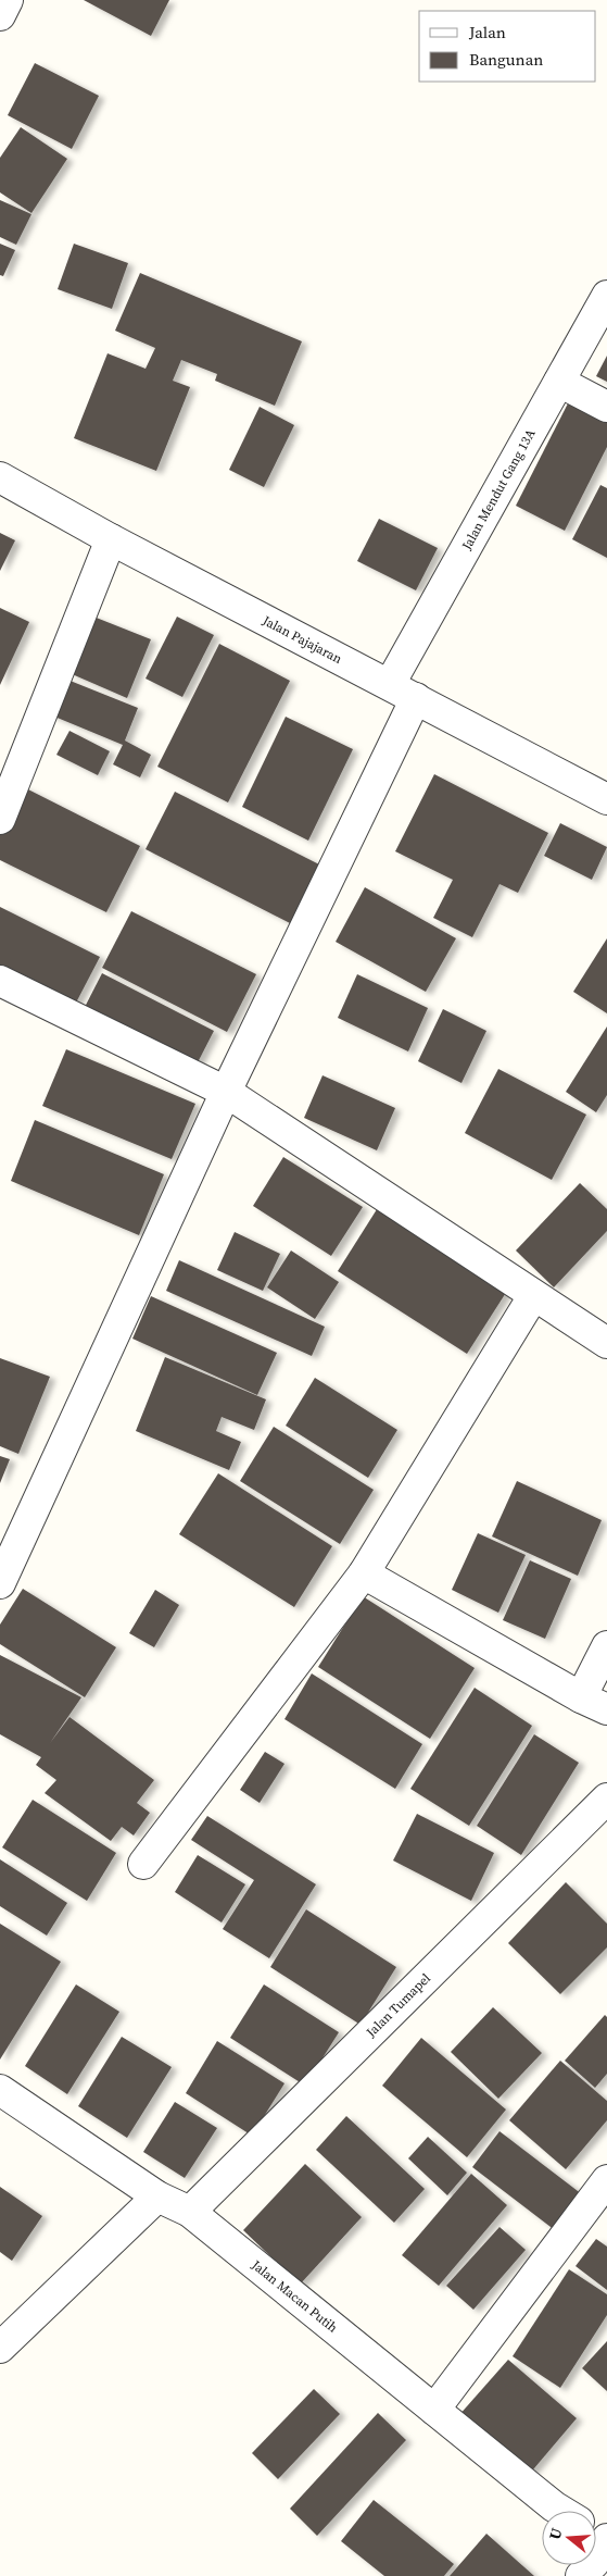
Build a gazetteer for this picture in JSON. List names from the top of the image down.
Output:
{
  "streets": {
    "street": [
      "Jalan Mendut Gang 13A",
      "Jalan Pajajaran",
      "Jalan Tumapel",
      "Jalan Macan Putih"
    ]
  },
  "crossings": [
    ["Jalan Mendut Gang 13A", "Jalan Pajajaran"],
    ["Jalan Tumapel", "Jalan Macan Putih"]
  ],
  "legend": ["Jalan", "Bangunan"],
  "north": "left"
}
